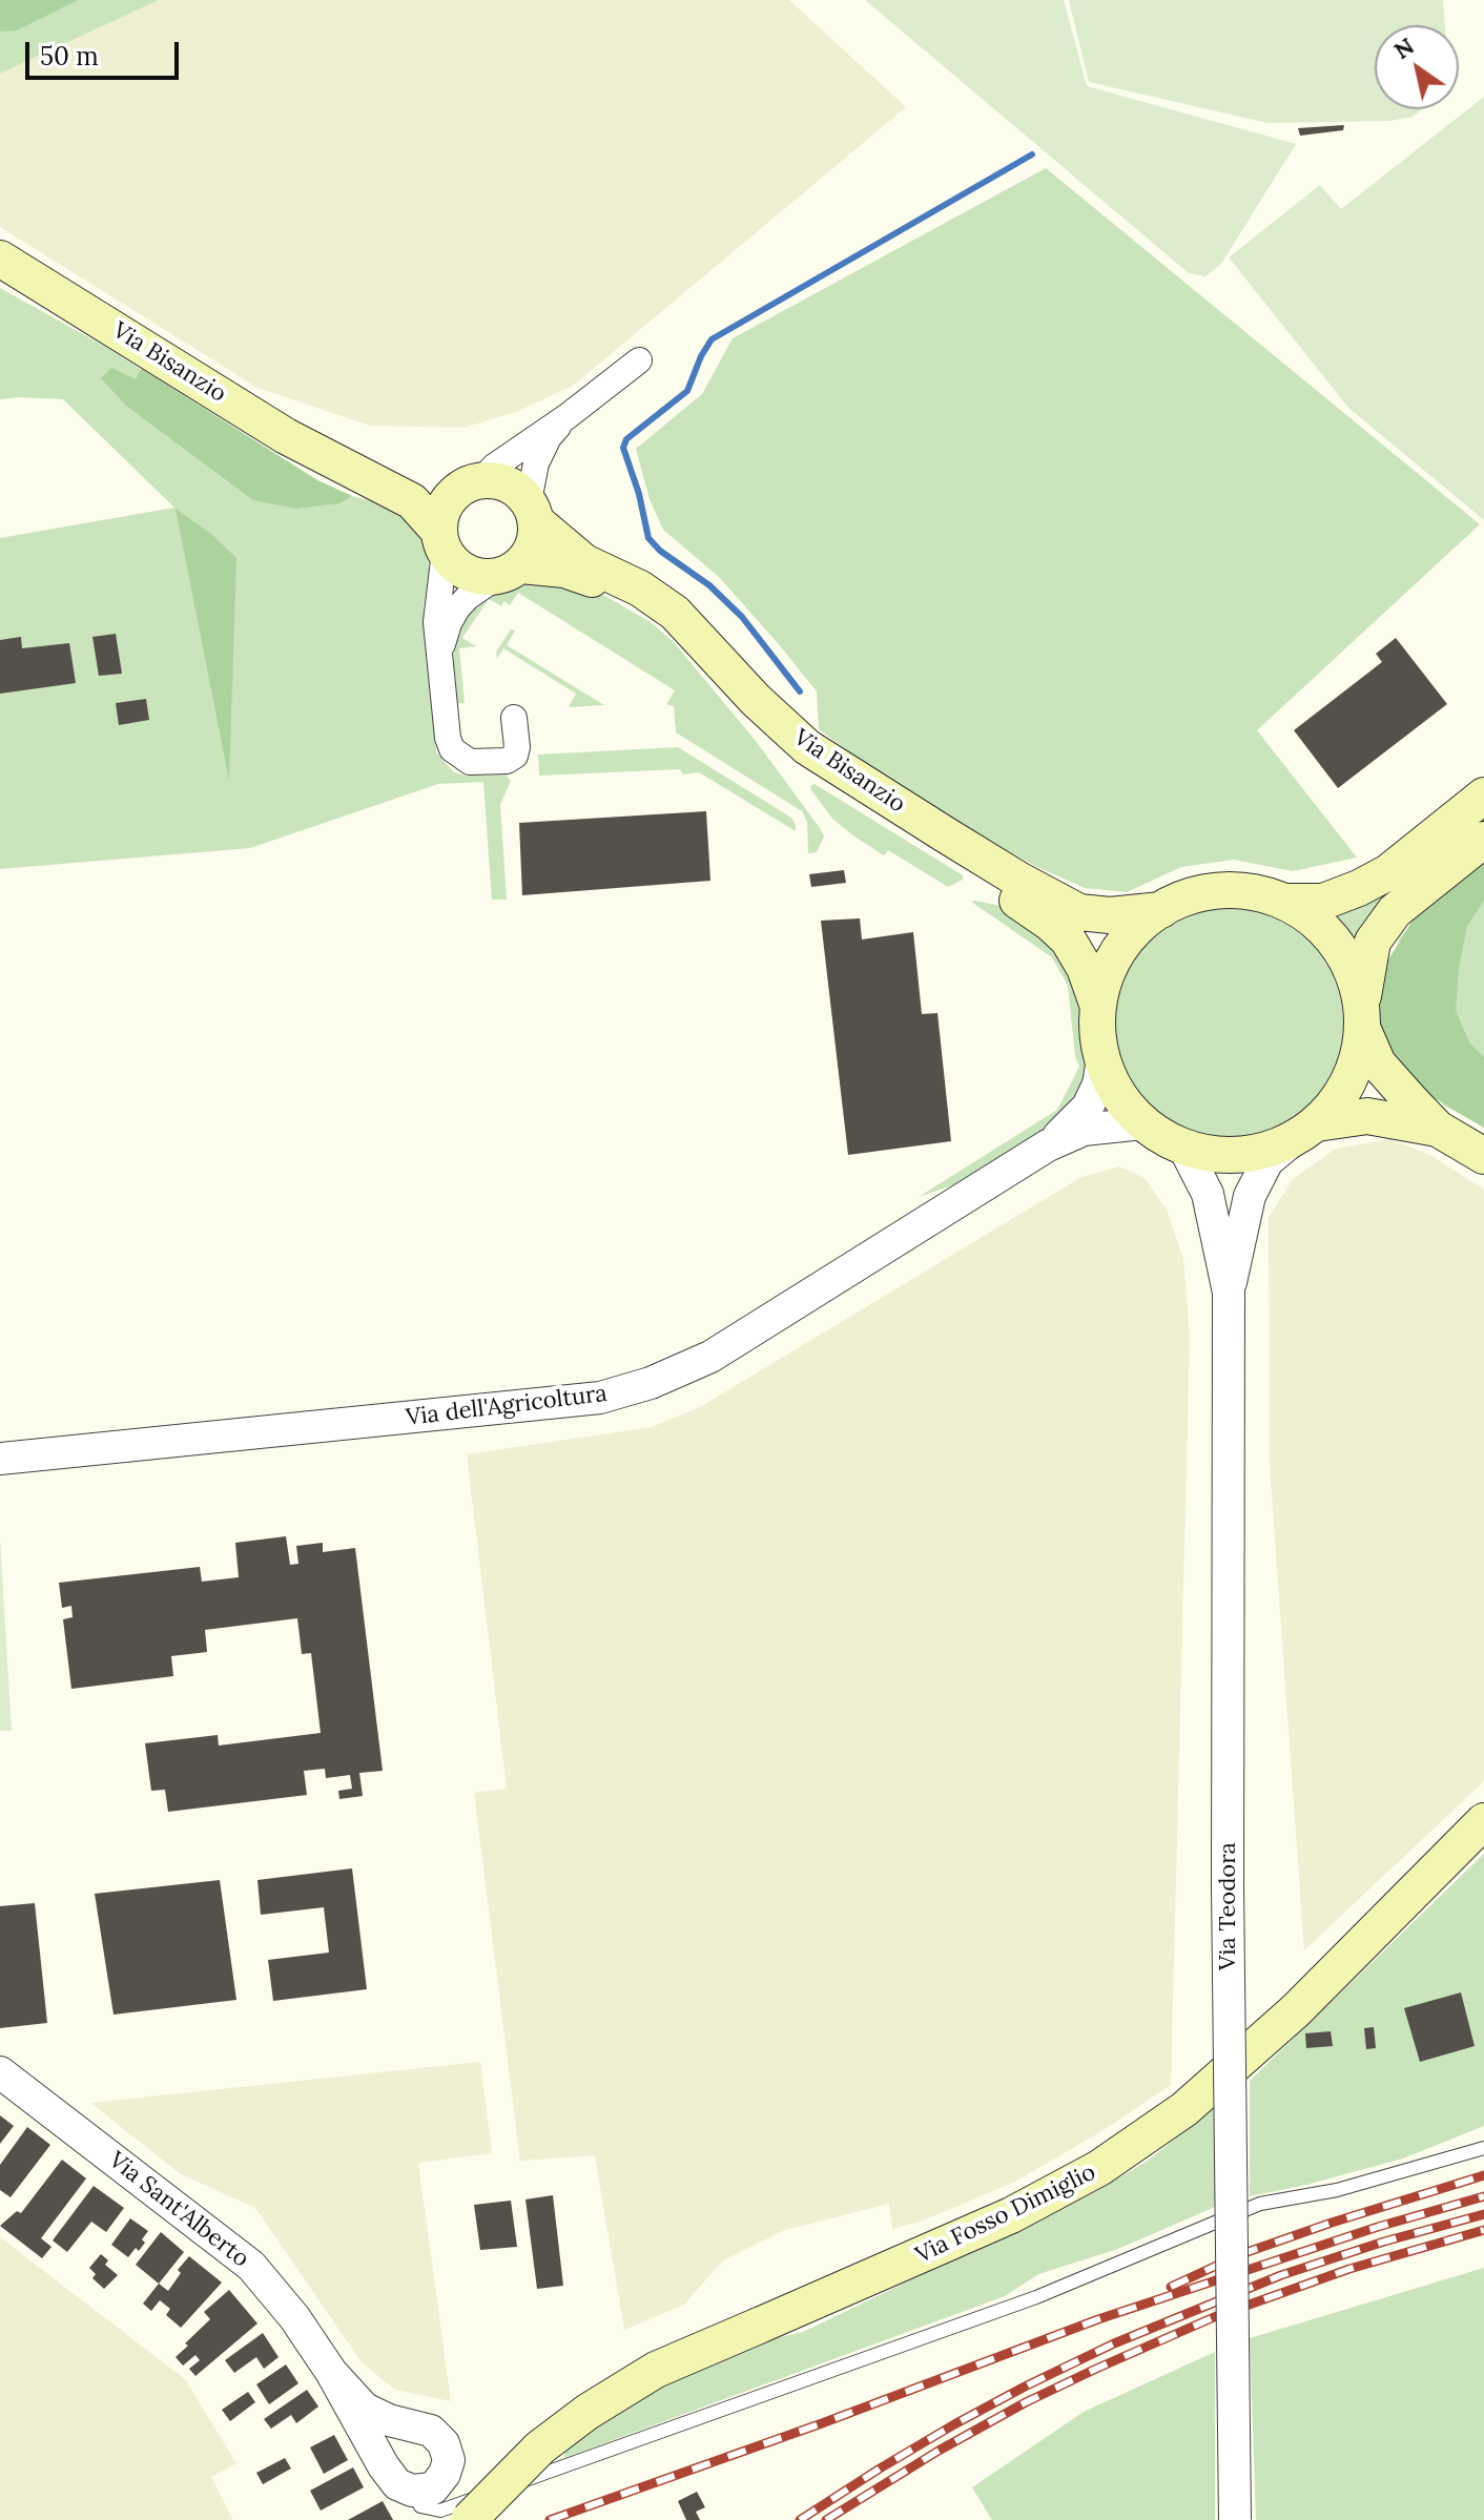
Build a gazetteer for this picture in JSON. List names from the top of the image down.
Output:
{
  "streets": {
    "main road": ["Via Bisanzio", "Via Fosso Dimiglio"],
    "street": ["Via dell'Agricoltura", "Via Teodora", "Via Sant'Alberto"]
  },
  "crossings": [
    ["Via Bisanzio", "Via dell'Agricoltura"],
    ["Via Bisanzio", "Via Teodora"],
    ["Via dell'Agricoltura", "Via Teodora"]
  ],
  "scale_bar": "50 m",
  "north": "top left"
}
